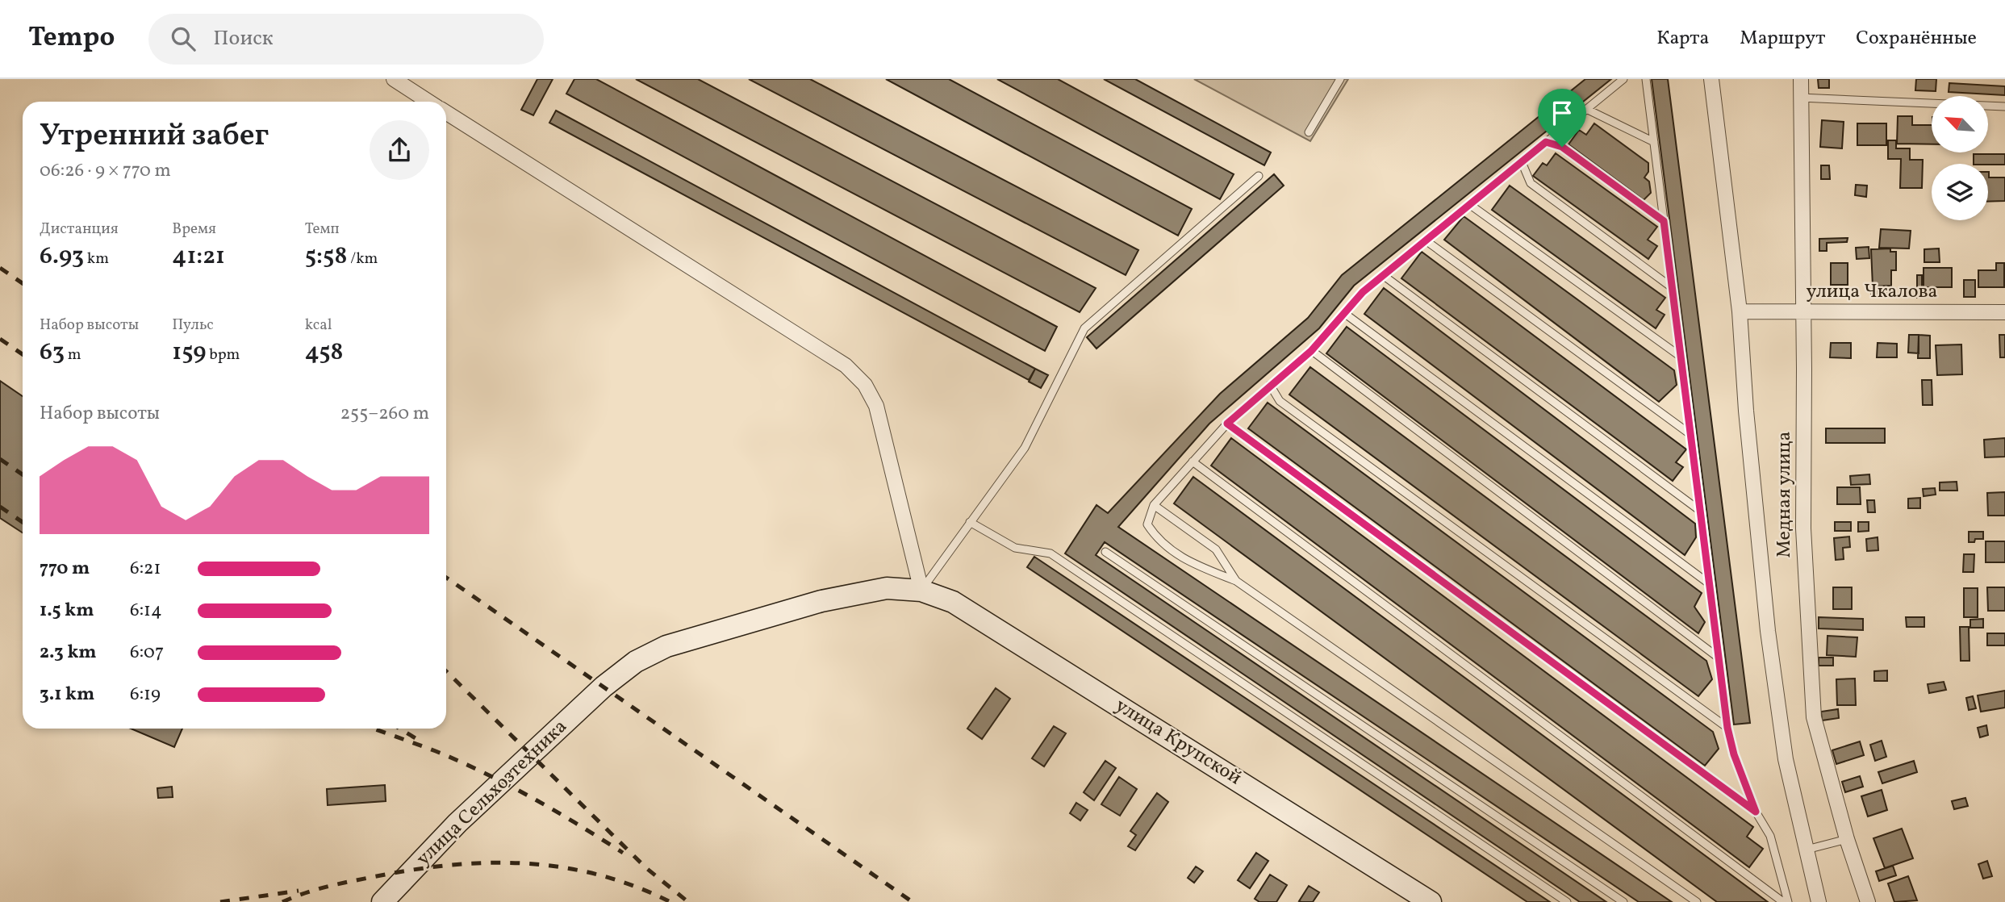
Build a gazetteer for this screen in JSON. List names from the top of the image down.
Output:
{
  "streets": {
    "main road": ["улица Крупской", "улица Сельхозтехника"],
    "street": ["улица Чкалова", "Медная улица"]
  },
  "crossings": [
    ["улица Чкалова", "Медная улица"],
    ["улица Крупской", "улица Сельхозтехника"]
  ],
  "north": "top left",
  "page": {
    "header": "Tempo",
    "search": "Поиск",
    "nav": ["Карта", "Маршрут", "Сохранённые"],
    "heading": ["Утренний забег", "06:26 · 9 × 770 m"],
    "stats": [
      ["Дистанция", "6.93 km"],
      ["Время", "41:21"],
      ["Темп", "5:58 /km"],
      ["Набор высоты", "63 m"],
      ["Пульс", "159 bpm"],
      ["kcal", "458"]
    ],
    "chart": ["Набор высоты", "255–260 m"],
    "list": [
      {
        "name": "770 m",
        "note": "6:21"
      },
      {
        "name": "1.5 km",
        "note": "6:14"
      },
      {
        "name": "2.3 km",
        "note": "6:07"
      },
      {
        "name": "3.1 km",
        "note": "6:19"
      }
    ]
  }
}
